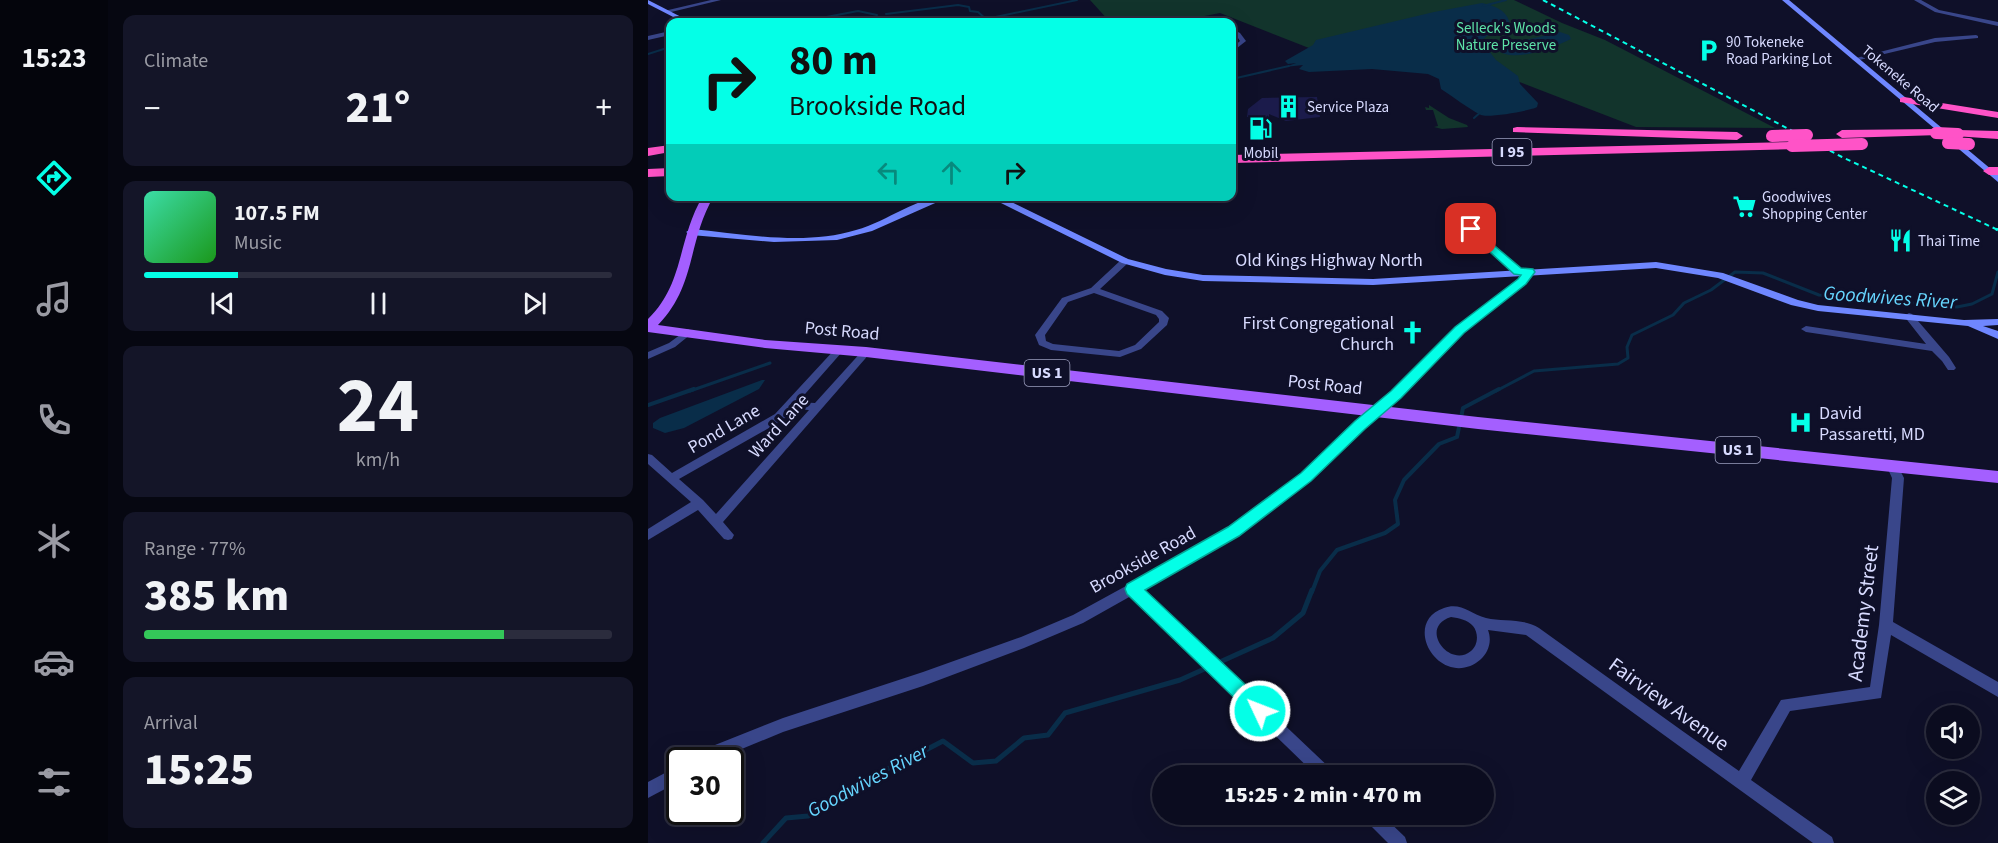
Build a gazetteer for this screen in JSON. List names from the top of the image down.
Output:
{
  "streets": {
    "highway": ["I 95"],
    "main road": ["Post Road", "US 1"],
    "street": [
      "Tokeneke Road",
      "Old Kings Highway North",
      "Ward Lane",
      "Pond Lane",
      "Brookside Road",
      "Academy Street",
      "Fairview Avenue"
    ]
  },
  "crossings": [
    ["Old Kings Highway North", "Brookside Road"],
    ["Post Road", "Ward Lane"],
    ["Post Road", "Pond Lane"],
    ["Post Road", "Brookside Road"],
    ["Post Road", "Academy Street"],
    ["Academy Street", "Fairview Avenue"]
  ],
  "water": ["Goodwives River"],
  "parks": ["Selleck's Woods Nature Preserve"],
  "places": {
    "parking": ["90 Tokeneke Road Parking Lot"],
    "building": ["Service Plaza"],
    "fuel station": ["Mobil"],
    "supermarket": ["Goodwives Shopping Center"],
    "restaurant": ["Thai Time"],
    "church": ["First Congregational Church"],
    "hospital": ["David Passaretti, MD"]
  },
  "page": {
    "tabs": "15:23",
    "tile": [
      "Climate",
      ["24", "km/h"],
      ["Range · 77%", "385 km"],
      ["Arrival", "15:25"]
    ],
    "turn": ["80 m", "Brookside Road"],
    "heat": ["−", "21°", "+"],
    "song": ["107.5 FM", "Music"],
    "limit": "30",
    "trip": "15:25 · 2 min · 470 m"
  }
}
